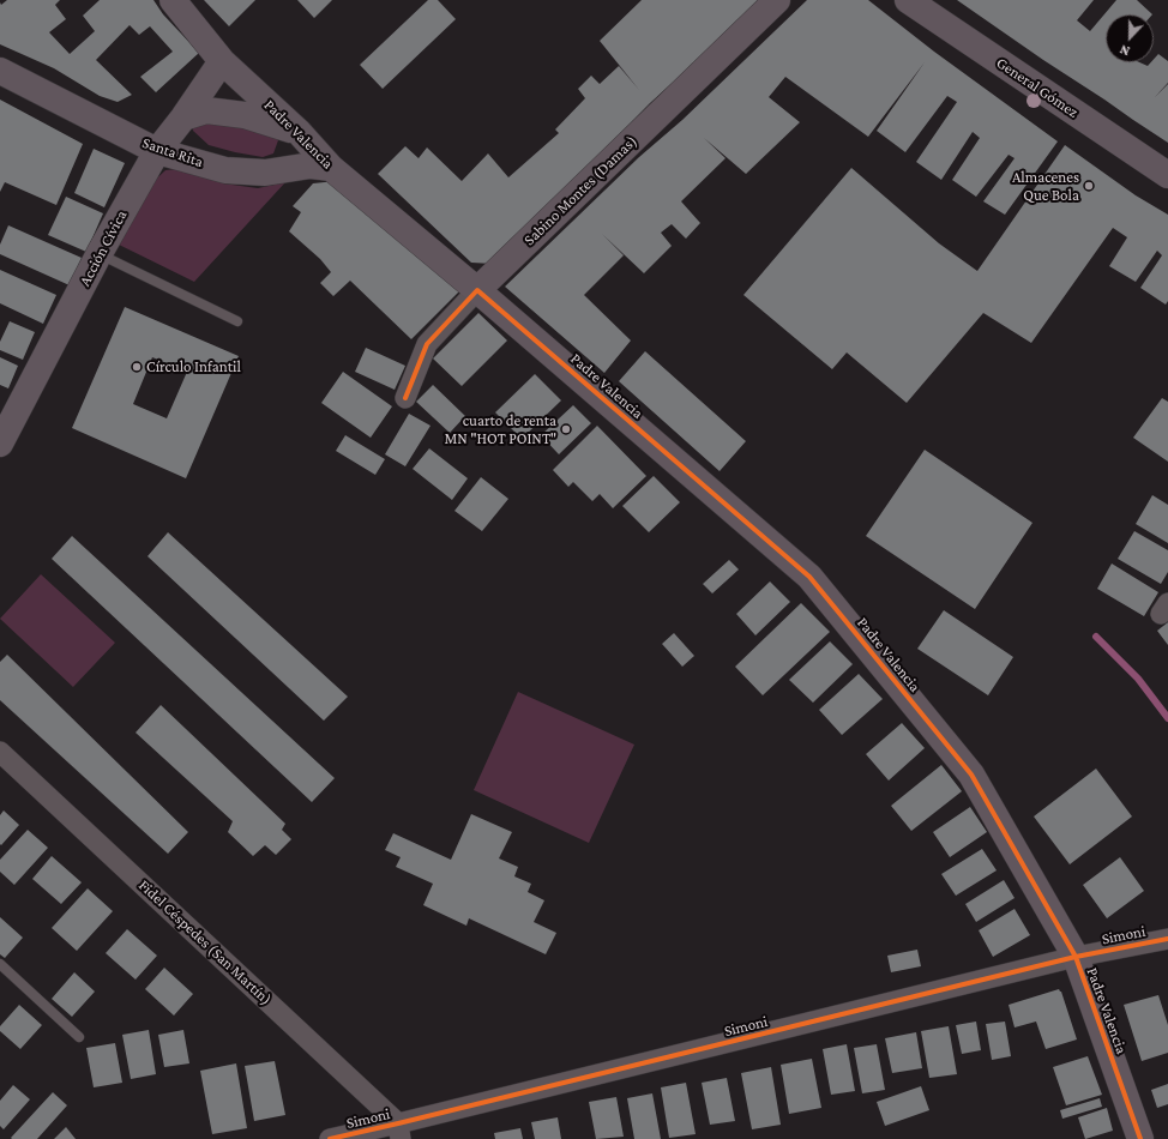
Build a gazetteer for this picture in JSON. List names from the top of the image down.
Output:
{
  "streets": {
    "street": [
      "General Gómez",
      "Padre Valencia",
      "Santa Rita",
      "Sabino Montes (Damas)",
      "Acción Cívica",
      "Simoni",
      "Fidel Céspedes (San Martín)"
    ]
  },
  "crossings": [
    ["Padre Valencia", "Santa Rita"],
    ["Padre Valencia", "Sabino Montes (Damas)"],
    ["Padre Valencia", "Acción Cívica"],
    ["Padre Valencia", "Simoni"],
    ["Santa Rita", "Acción Cívica"],
    ["Simoni", "Fidel Céspedes (San Martín)"]
  ],
  "places": ["Almacenes Que Bola", "Círculo Infantil", "cuarto de renta MN \"HOT POINT\""],
  "north": "bottom"
}
